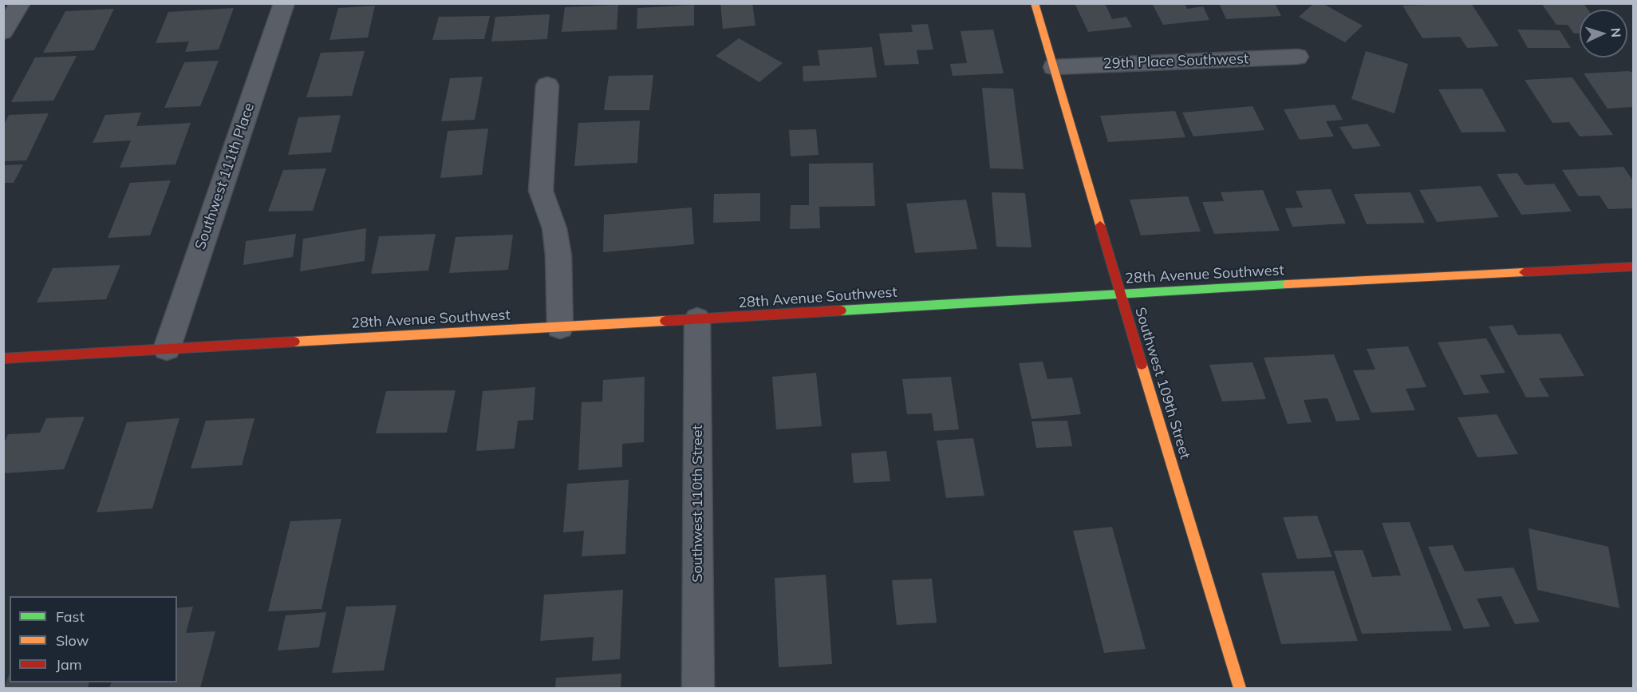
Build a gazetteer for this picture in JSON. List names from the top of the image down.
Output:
{
  "streets": {
    "street": [
      "29th Place Southwest",
      "Southwest 111th Place",
      "28th Avenue Southwest",
      "Southwest 109th Street",
      "Southwest 110th Street"
    ]
  },
  "crossings": [
    ["29th Place Southwest", "Southwest 109th Street"],
    ["Southwest 111th Place", "28th Avenue Southwest"],
    ["28th Avenue Southwest", "Southwest 109th Street"],
    ["28th Avenue Southwest", "Southwest 110th Street"]
  ],
  "legend": ["Fast", "Slow", "Jam"],
  "north": "right"
}
